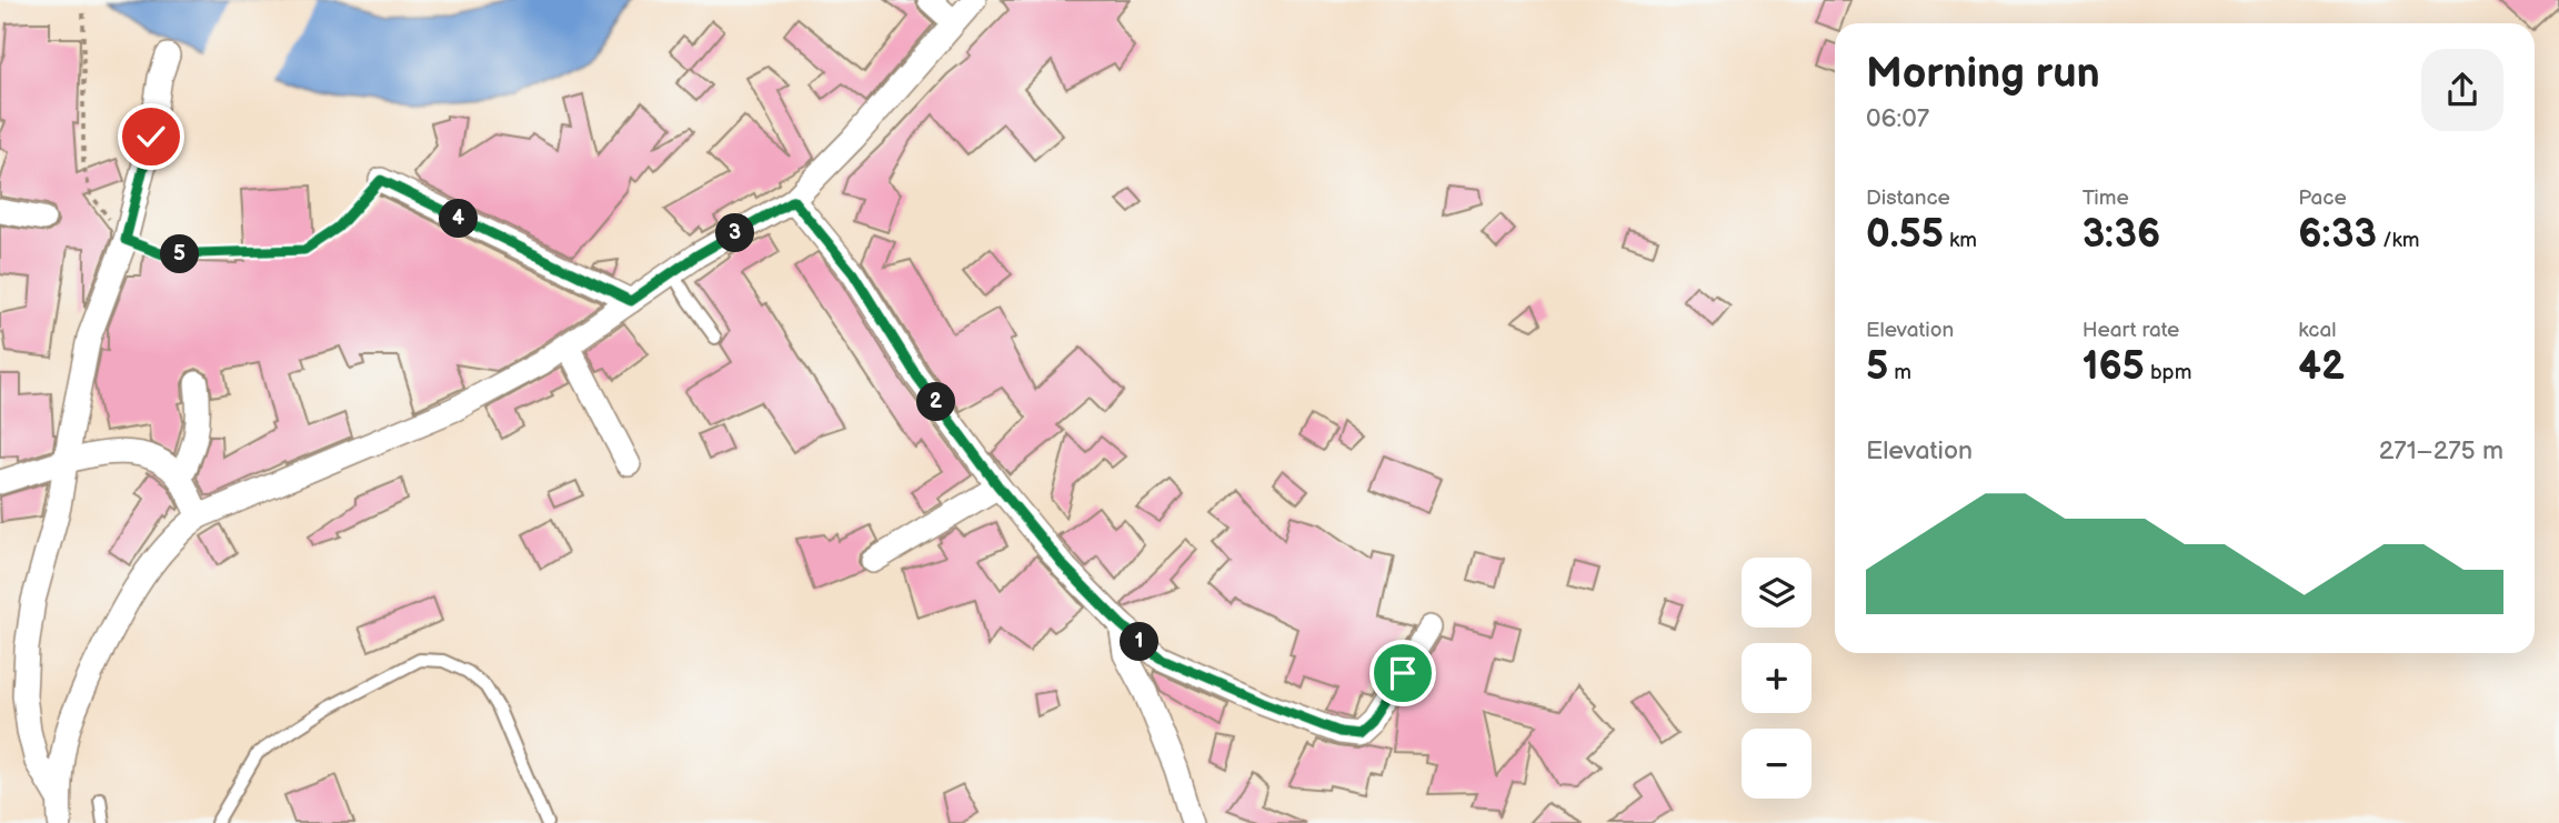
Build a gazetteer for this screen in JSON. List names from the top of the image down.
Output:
{
  "page": {
    "heading": ["Morning run", "06:07"],
    "stats": [
      ["Distance", "0.55 km"],
      ["Time", "3:36"],
      ["Pace", "6:33 /km"],
      ["Elevation", "5 m"],
      ["Heart rate", "165 bpm"],
      ["kcal", "42"]
    ],
    "pins": [
      "4",
      "3",
      "5",
      "2",
      "1"
    ],
    "chart": ["Elevation", "271–275 m"],
    "map_buttons": ["+", "−"]
  }
}
